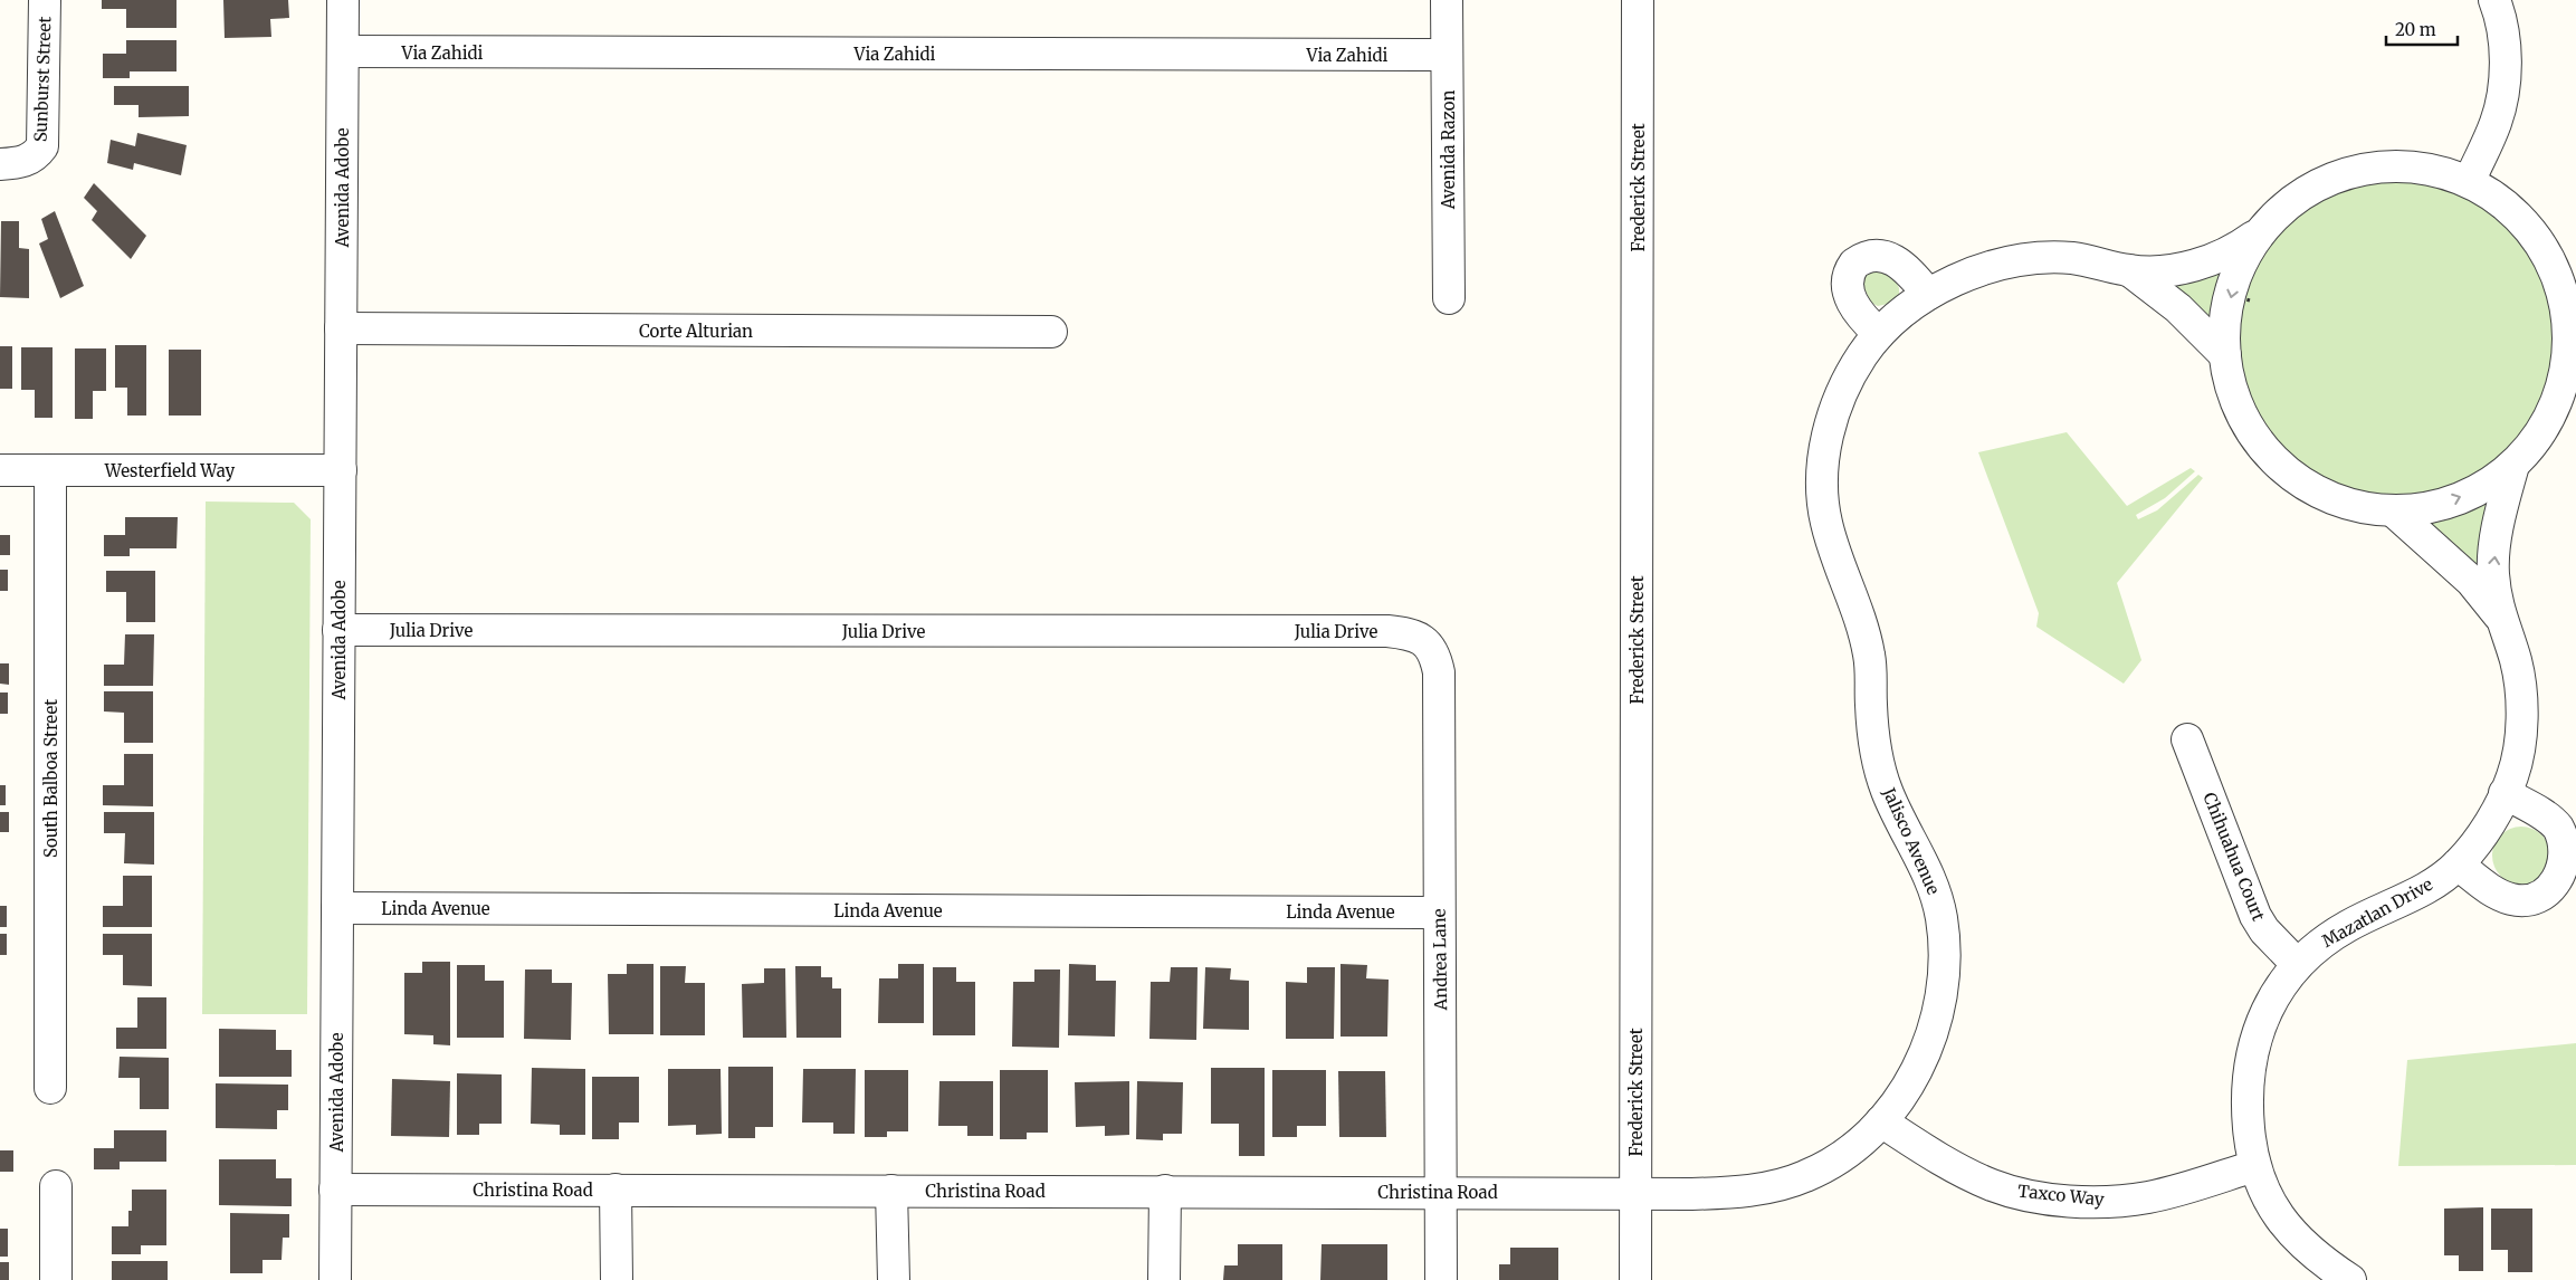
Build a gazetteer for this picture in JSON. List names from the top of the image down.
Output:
{
  "streets": {
    "street": [
      "Via Zahidi",
      "Sunburst Street",
      "Avenida Razon",
      "Avenida Adobe",
      "Frederick Street",
      "Corte Alturian",
      "Westerfield Way",
      "Julia Drive",
      "South Balboa Street",
      "Jalisco Avenue",
      "Chihuahua Court",
      "Linda Avenue",
      "Mazatlan Drive",
      "Andrea Lane",
      "Christina Road",
      "Taxco Way"
    ]
  },
  "crossings": [
    ["Via Zahidi", "Avenida Razon"],
    ["Via Zahidi", "Avenida Adobe"],
    ["Avenida Adobe", "Corte Alturian"],
    ["Avenida Adobe", "Westerfield Way"],
    ["Avenida Adobe", "Julia Drive"],
    ["Avenida Adobe", "Linda Avenue"],
    ["Avenida Adobe", "Christina Road"],
    ["Frederick Street", "Jalisco Avenue"],
    ["Frederick Street", "Christina Road"],
    ["Westerfield Way", "South Balboa Street"],
    ["Julia Drive", "Andrea Lane"],
    ["Jalisco Avenue", "Christina Road"],
    ["Jalisco Avenue", "Taxco Way"],
    ["Chihuahua Court", "Mazatlan Drive"],
    ["Linda Avenue", "Andrea Lane"],
    ["Mazatlan Drive", "Taxco Way"],
    ["Andrea Lane", "Christina Road"]
  ],
  "scale_bar": "20 m"
}
